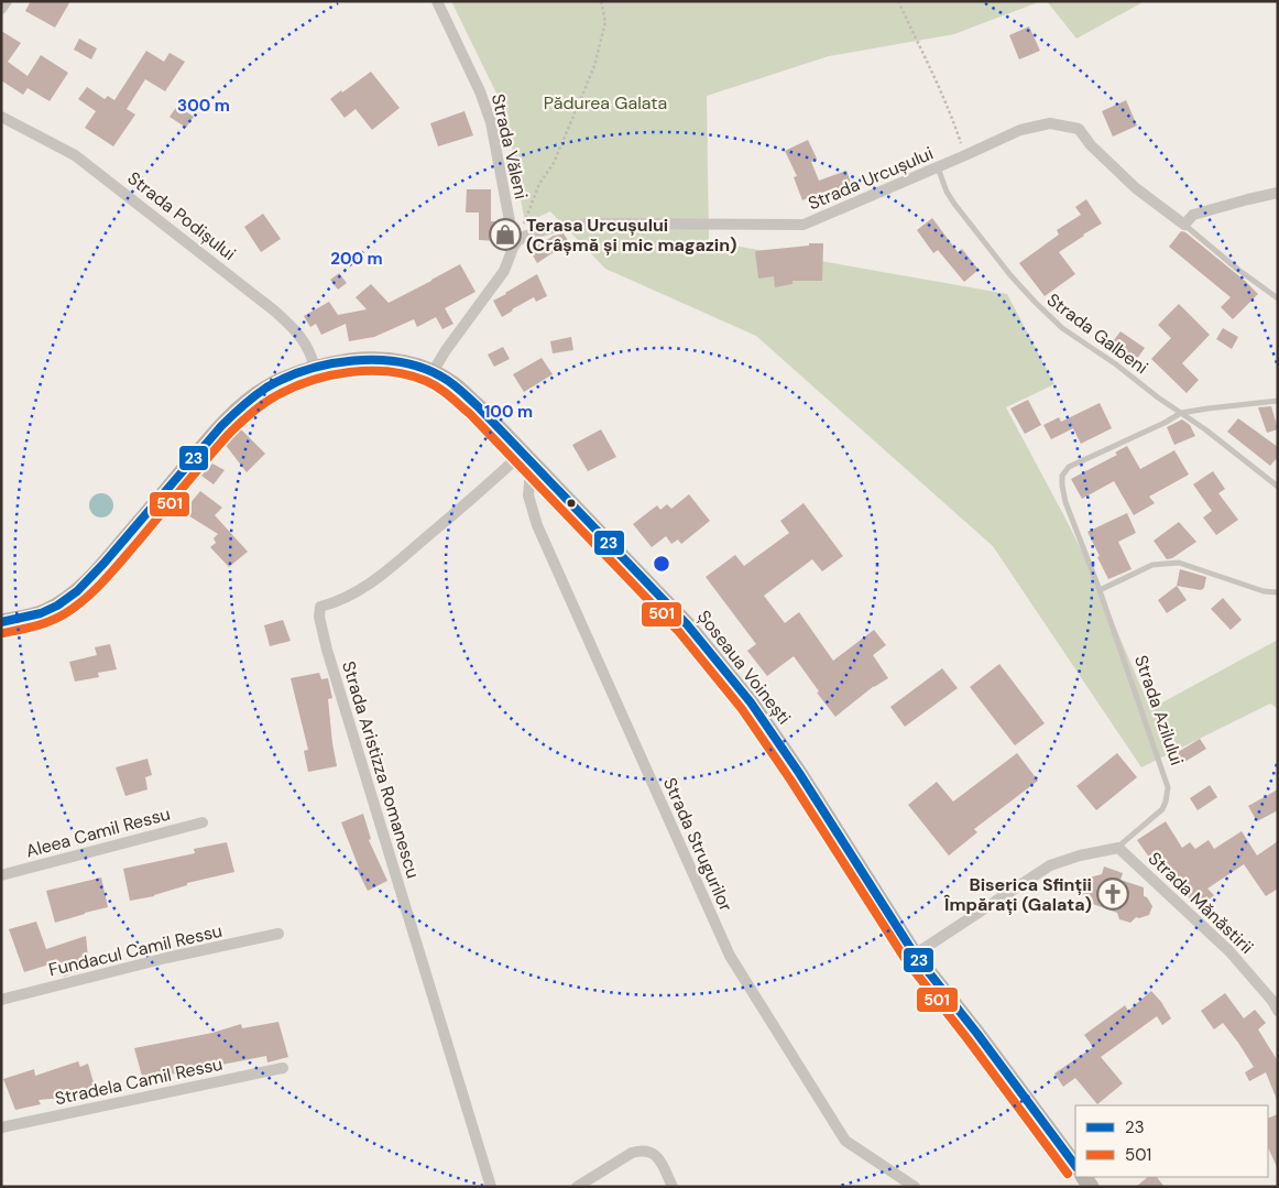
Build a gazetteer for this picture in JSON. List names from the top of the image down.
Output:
{
  "streets": {
    "main road": ["Șoseaua Voinești"],
    "street": [
      "Strada Văleni",
      "Strada Urcușului",
      "Strada Podișului",
      "Strada Azilului",
      "Strada Aristizza Romanescu",
      "Aleea Camil Ressu",
      "Strada Strugurilor",
      "Strada Mănăstirii",
      "Fundacul Camil Ressu",
      "Stradela Camil Ressu"
    ],
    "lane": ["Strada Galbeni"]
  },
  "crossings": [
    ["Strada Văleni", "Strada Urcușului"],
    ["Strada Urcușului", "Strada Galbeni"],
    ["Strada Podișului", "Șoseaua Voinești"],
    ["Strada Galbeni", "Strada Azilului"],
    ["Șoseaua Voinești", "Strada Azilului"],
    ["Șoseaua Voinești", "Strada Aristizza Romanescu"],
    ["Șoseaua Voinești", "Strada Strugurilor"],
    ["Strada Azilului", "Strada Mănăstirii"]
  ],
  "parks": ["Pădurea Galata"],
  "places": {
    "shop": ["Terasa Urcușului (Crâșmă și mic magazin)"],
    "church": ["Biserica Sfinții Împărați (Galata)"]
  },
  "lines": ["transit line 23", "transit line 501"],
  "legend": ["23", "501"],
  "rings": ["300 m", "200 m", "100 m"]
}
